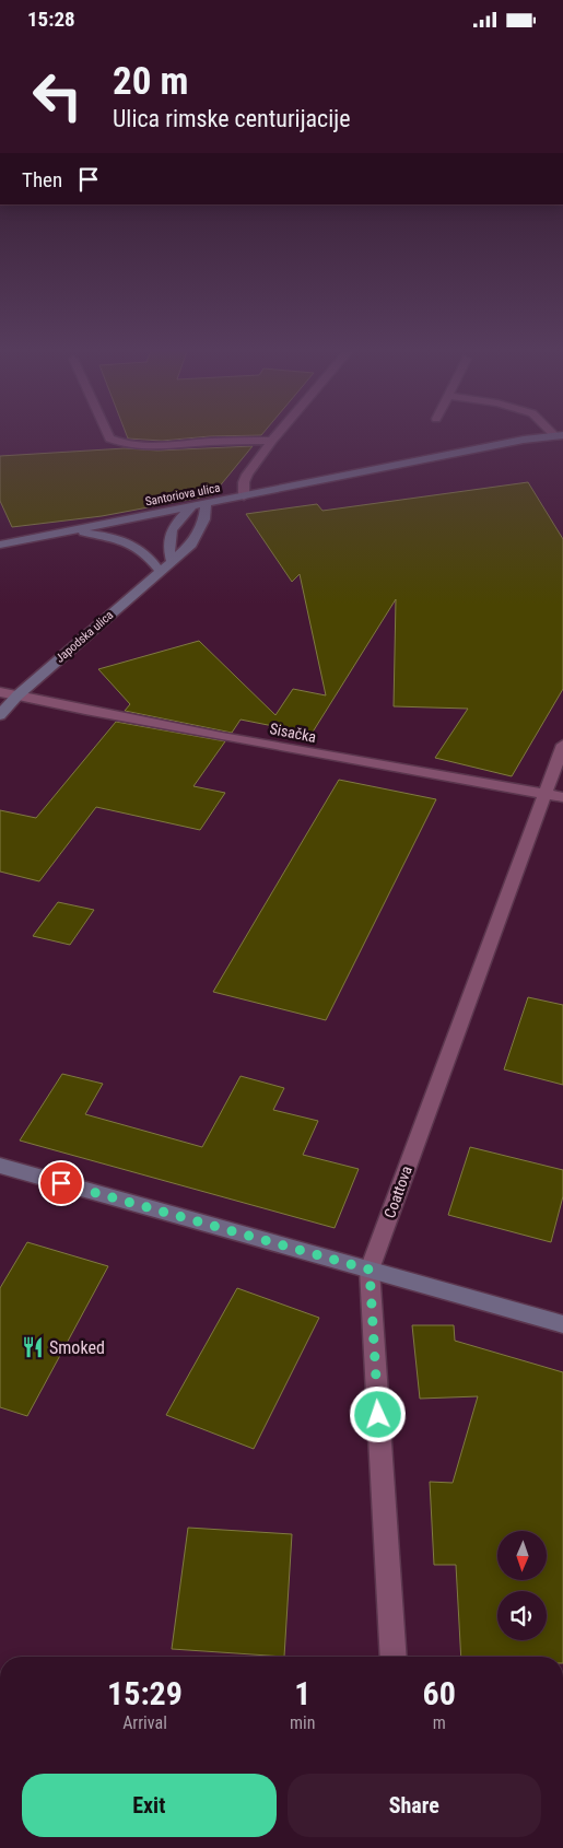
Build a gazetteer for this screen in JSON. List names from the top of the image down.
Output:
{
  "streets": {
    "street": [
      "Santoriova ulica",
      "Japodska ulica",
      "Sisačka",
      "Coattova"
    ]
  },
  "crossings": [
    ["Santoriova ulica", "Japodska ulica"],
    ["Japodska ulica", "Sisačka"],
    ["Sisačka", "Coattova"]
  ],
  "places": {
    "restaurant": ["Smoked"]
  },
  "north": "bottom",
  "page": {
    "status": "15:28",
    "turn": ["20 m", "Ulica rimske centurijacije"],
    "then": "Then",
    "eta": [
      "15:29",
      "Arrival",
      "1",
      "min",
      "60",
      "m"
    ],
    "buttons": ["Exit", "Share"]
  }
}
